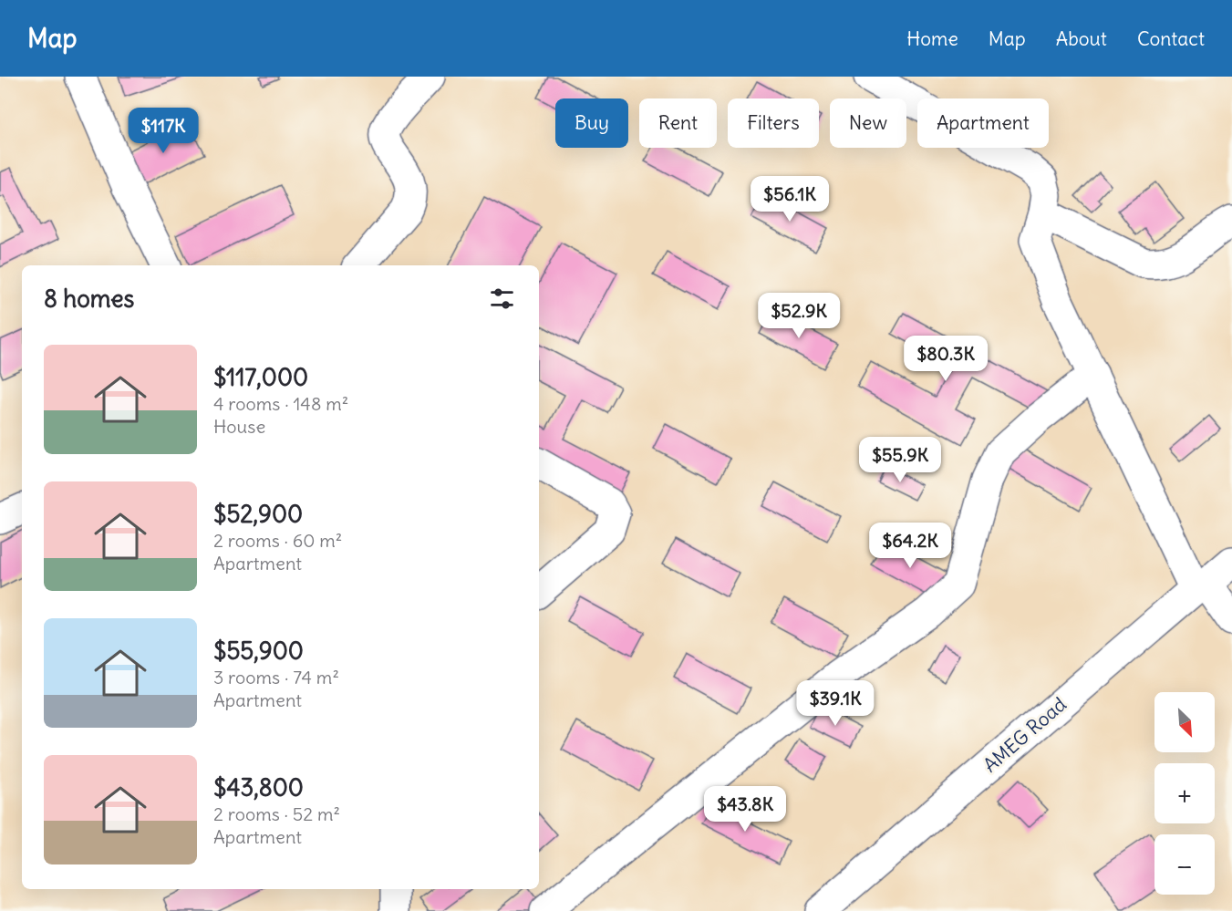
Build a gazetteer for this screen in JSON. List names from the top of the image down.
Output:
{
  "streets": {
    "lane": ["AMEG Road"]
  },
  "north": "bottom right",
  "page": {
    "header": "Map",
    "nav": [
      "Home",
      "Map",
      "About",
      "Contact"
    ],
    "chip": [
      "Buy",
      "Rent",
      "Filters",
      "New",
      "Apartment"
    ],
    "price": [
      "$117K",
      "$56.1K",
      "$52.9K",
      "$80.3K",
      "$55.9K",
      "$64.2K",
      "$39.1K",
      "$43.8K"
    ],
    "heading": "8 homes",
    "list": [
      {
        "name": "$117,000",
        "note": "4 rooms · 148 m² · House"
      },
      {
        "name": "$52,900",
        "note": "2 rooms · 60 m² · Apartment"
      },
      {
        "name": "$55,900",
        "note": "3 rooms · 74 m² · Apartment"
      },
      {
        "name": "$43,800",
        "note": "2 rooms · 52 m² · Apartment"
      }
    ],
    "map_buttons": ["+", "−"]
  }
}
